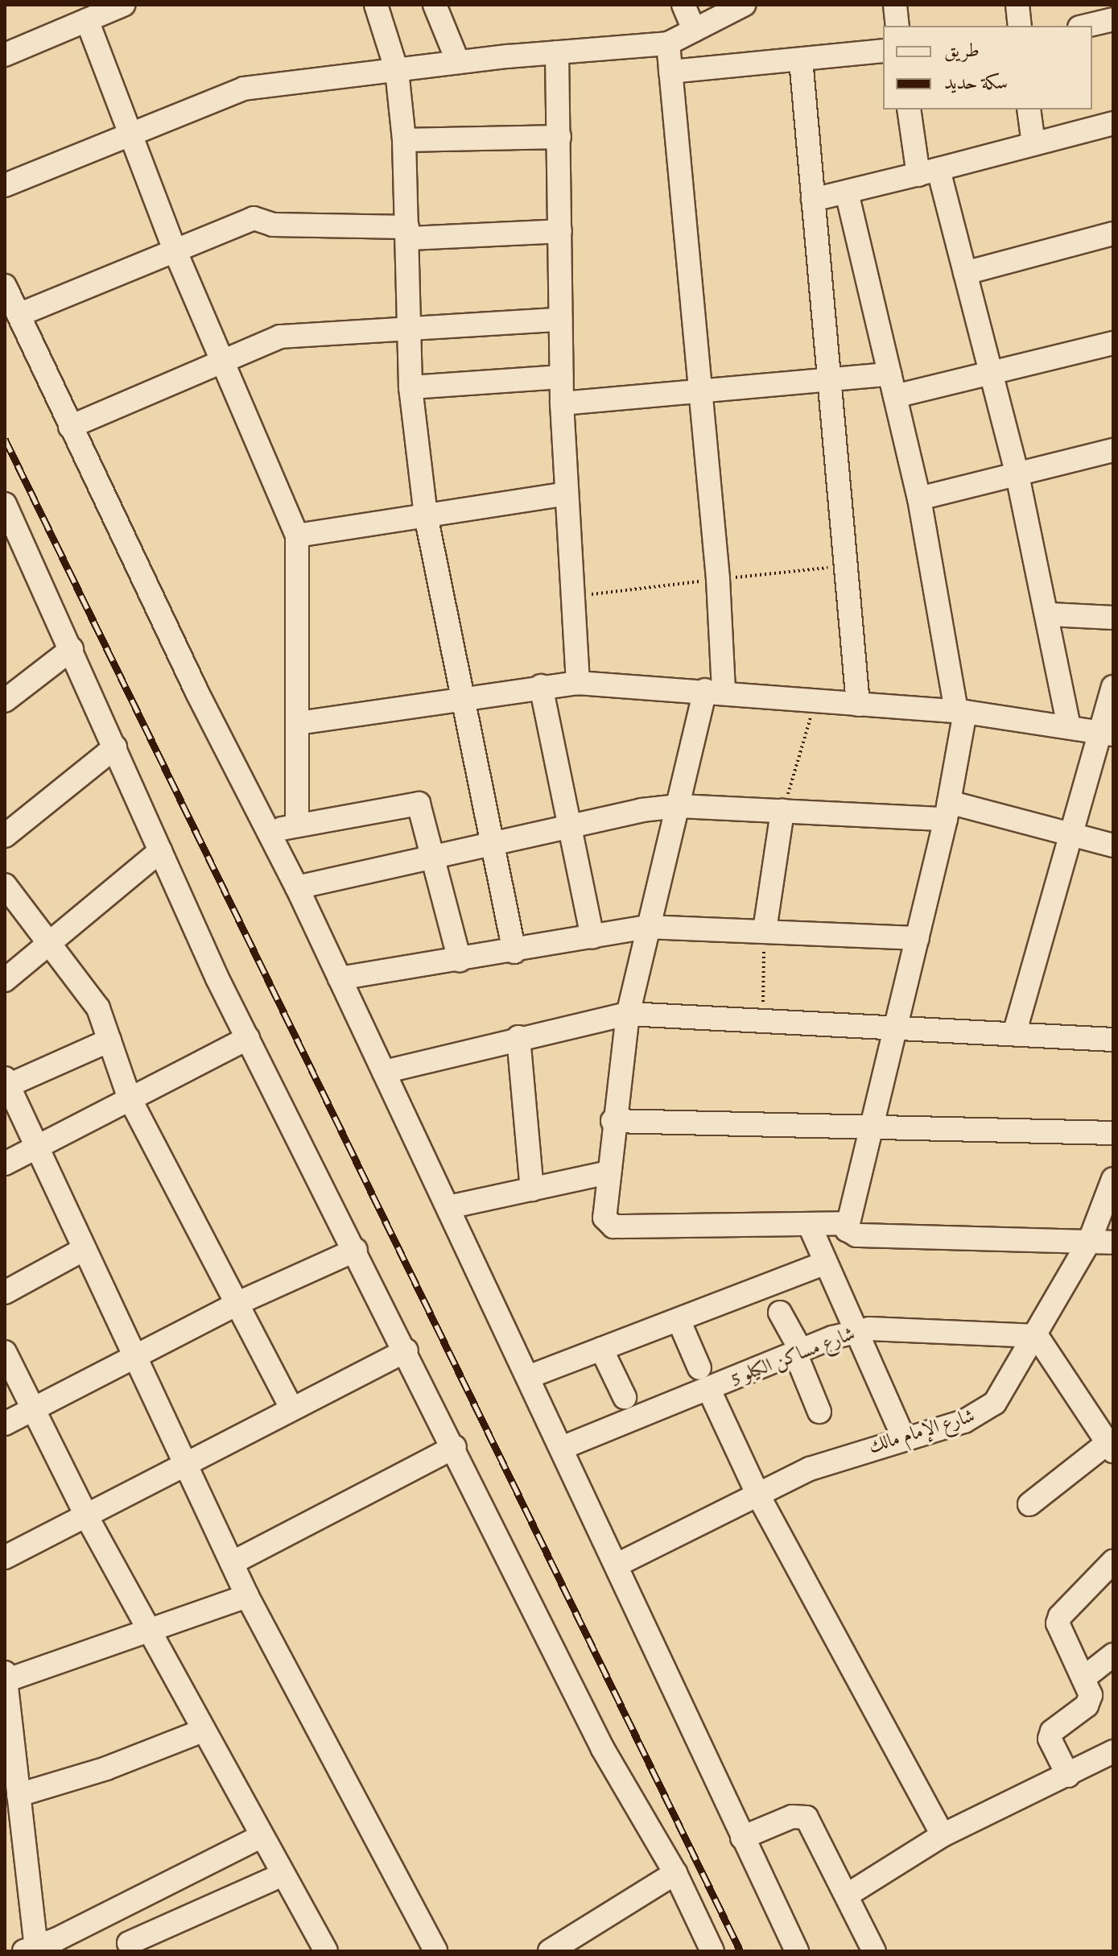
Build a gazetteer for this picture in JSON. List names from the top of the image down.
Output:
{
  "streets": {
    "street": ["شارع مساكن الكيلو 5", "شارع الإمام مالك"]
  },
  "crossings": [
    ["شارع مساكن الكيلو 5", "شارع الإمام مالك"]
  ],
  "legend": ["طريق", "سكة حديد"]
}
